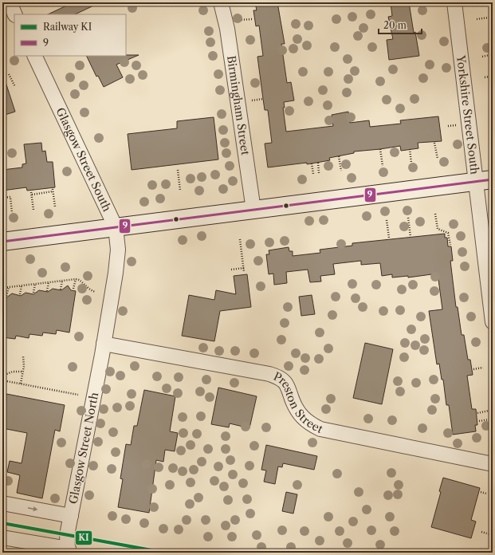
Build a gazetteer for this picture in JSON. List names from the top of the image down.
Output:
{
  "streets": {
    "street": [
      "Birmingham Street",
      "Yorkshire Street South",
      "Glasgow Street South",
      "Preston Street",
      "Glasgow Street North"
    ]
  },
  "crossings": [
    ["Glasgow Street South", "Preston Street"],
    ["Glasgow Street South", "Glasgow Street North"],
    ["Preston Street", "Glasgow Street North"]
  ],
  "lines": ["transit line 9", "rail line KI"],
  "legend": ["Railway KI", "9"],
  "scale_bar": "20 m"
}
